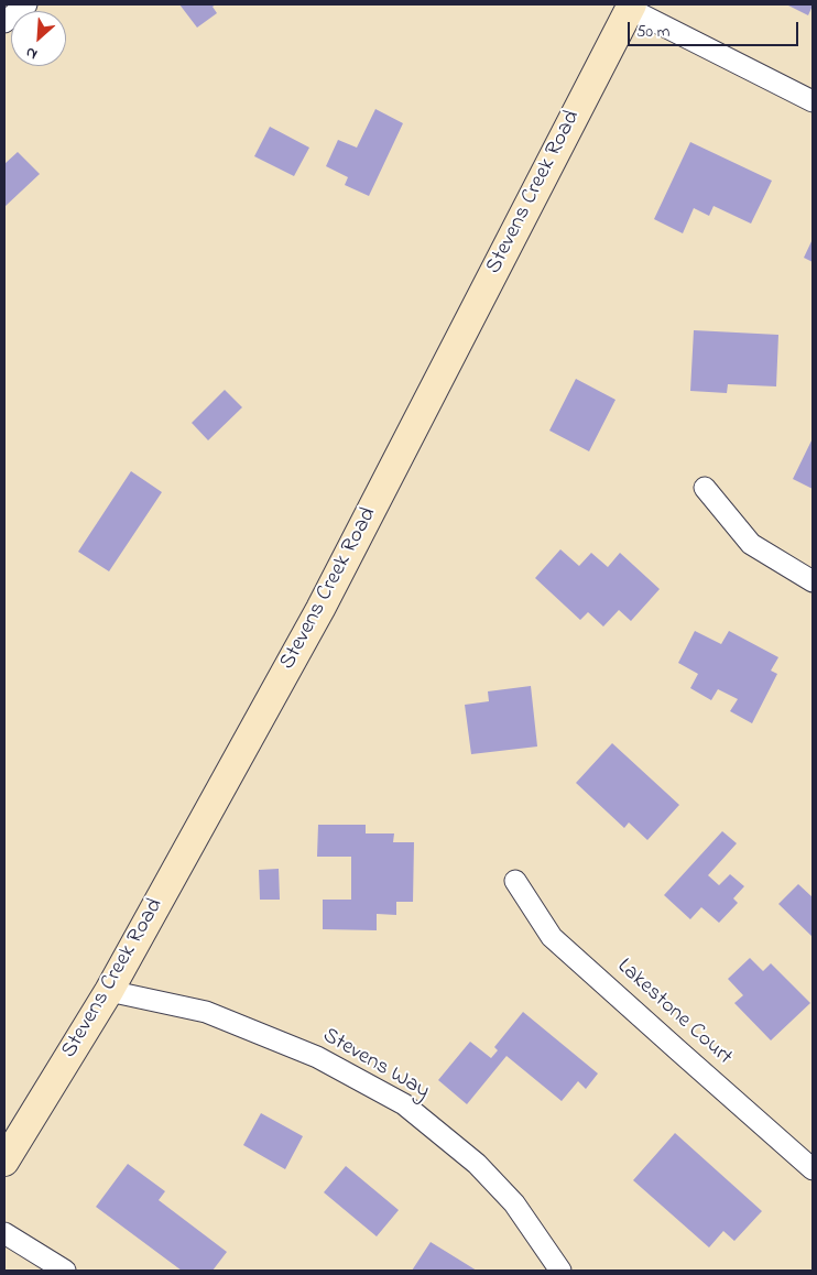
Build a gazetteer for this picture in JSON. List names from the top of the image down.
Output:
{
  "streets": {
    "street": ["Stevens Creek Road", "Lakestone Court", "Stevens Way"]
  },
  "crossings": [
    ["Stevens Creek Road", "Stevens Way"]
  ],
  "scale_bar": "50 m",
  "north": "bottom left"
}
